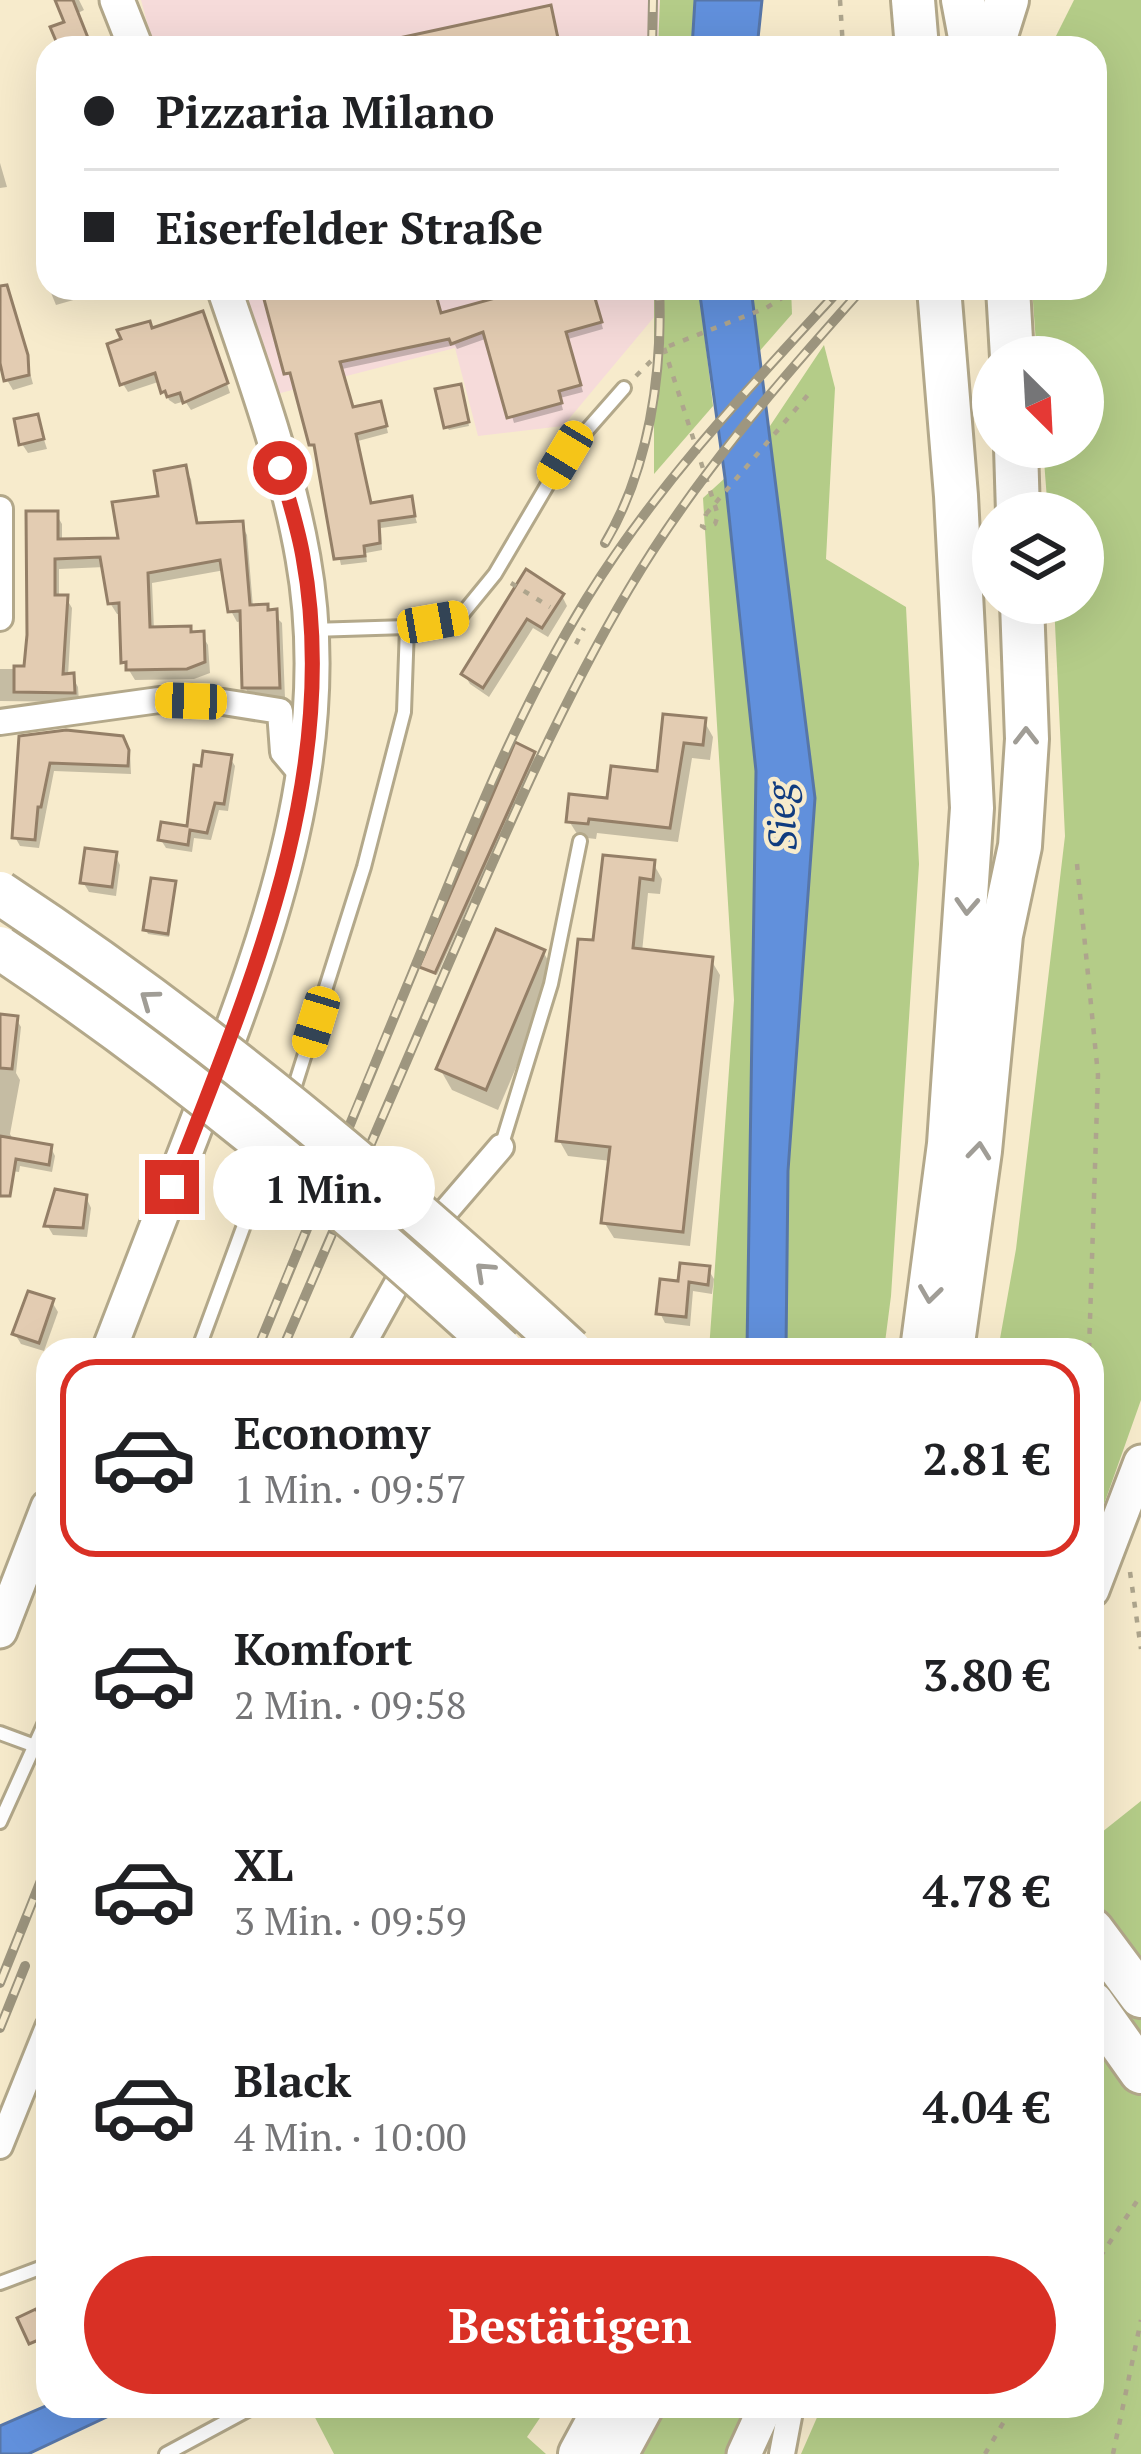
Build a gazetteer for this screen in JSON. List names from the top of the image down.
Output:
{
  "water": ["Sieg"],
  "north": "bottom right",
  "page": {
    "banner": ["Pizzaria Milano", "Eiserfelder Straße"],
    "bubble": "1 Min.",
    "list": [
      {
        "name": "Economy",
        "note": "1 Min. · 09:57",
        "value": "2.81 €"
      },
      {
        "name": "Komfort",
        "note": "2 Min. · 09:58",
        "value": "3.80 €"
      },
      {
        "name": "XL",
        "note": "3 Min. · 09:59",
        "value": "4.78 €"
      },
      {
        "name": "Black",
        "note": "4 Min. · 10:00",
        "value": "4.04 €"
      }
    ],
    "buttons": "Bestätigen"
  }
}
